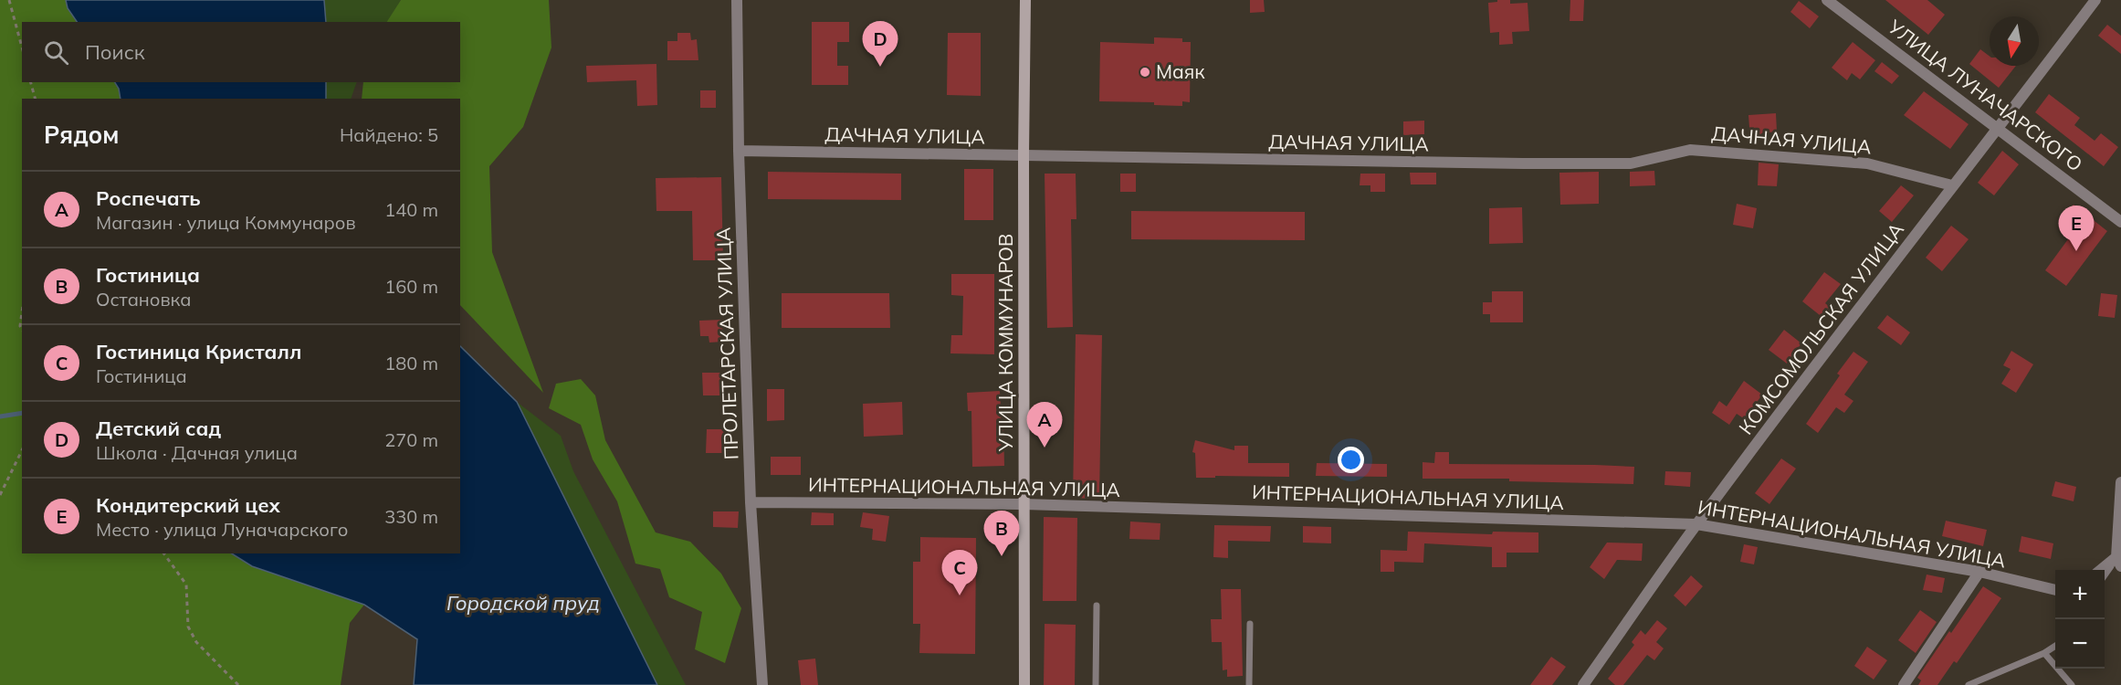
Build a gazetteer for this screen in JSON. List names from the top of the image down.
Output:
{
  "streets": {
    "main road": ["УЛИЦА КОММУНАРОВ"],
    "street": [
      "УЛИЦА ЛУНАЧАРСКОГО",
      "ДАЧНАЯ УЛИЦА",
      "КОМСОМОЛЬСКАЯ УЛИЦА",
      "ПРОЛЕТАРСКАЯ УЛИЦА",
      "ИНТЕРНАЦИОНАЛЬНАЯ УЛИЦА"
    ]
  },
  "crossings": [
    ["УЛИЦА ЛУНАЧАРСКОГО", "КОМСОМОЛЬСКАЯ УЛИЦА"],
    ["ДАЧНАЯ УЛИЦА", "КОМСОМОЛЬСКАЯ УЛИЦА"],
    ["ДАЧНАЯ УЛИЦА", "УЛИЦА КОММУНАРОВ"],
    ["ДАЧНАЯ УЛИЦА", "ПРОЛЕТАРСКАЯ УЛИЦА"],
    ["КОМСОМОЛЬСКАЯ УЛИЦА", "ИНТЕРНАЦИОНАЛЬНАЯ УЛИЦА"],
    ["УЛИЦА КОММУНАРОВ", "ИНТЕРНАЦИОНАЛЬНАЯ УЛИЦА"],
    ["ПРОЛЕТАРСКАЯ УЛИЦА", "ИНТЕРНАЦИОНАЛЬНАЯ УЛИЦА"]
  ],
  "water": ["Городской пруд"],
  "places": ["Маяк"],
  "north": "bottom",
  "page": {
    "pins": [
      "D",
      "E",
      "A",
      "B",
      "C"
    ],
    "search": "Поиск",
    "heading": ["Рядом", "Найдено: 5"],
    "list": [
      {
        "mark": "A",
        "name": "Роспечать",
        "note": "Магазин · улица Коммунаров",
        "value": "140 m"
      },
      {
        "mark": "B",
        "name": "Гостиница",
        "note": "Остановка",
        "value": "160 m"
      },
      {
        "mark": "C",
        "name": "Гостиница Кристалл",
        "note": "Гостиница",
        "value": "180 m"
      },
      {
        "mark": "D",
        "name": "Детский сад",
        "note": "Школа · Дачная улица",
        "value": "270 m"
      },
      {
        "mark": "E",
        "name": "Кондитерский цех",
        "note": "Место · улица Луначарского",
        "value": "330 m"
      }
    ],
    "map_buttons": ["+", "−"]
  }
}
